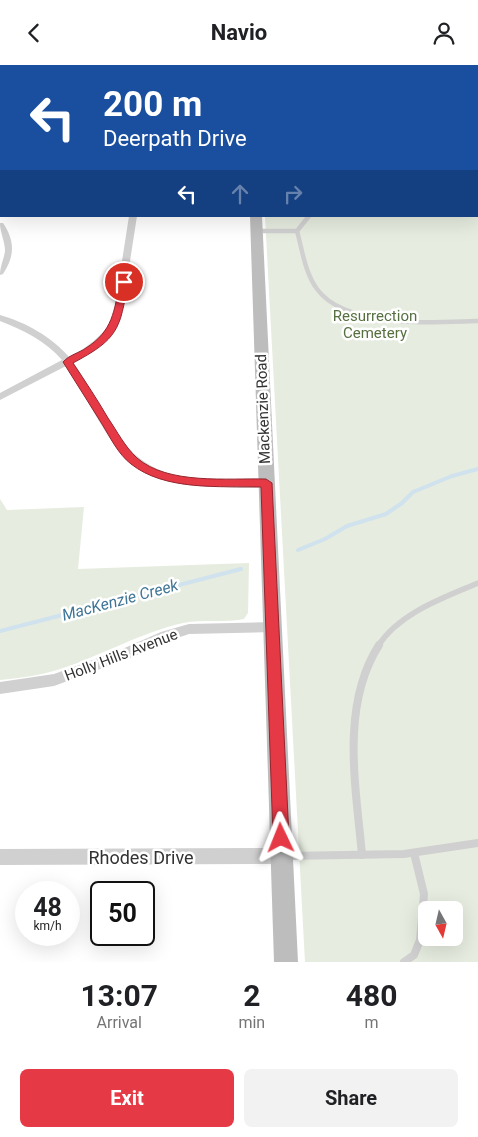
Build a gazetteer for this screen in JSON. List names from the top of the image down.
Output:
{
  "streets": {
    "main road": ["Mackenzie Road"],
    "street": ["Holly Hills Avenue", "Rhodes Drive"]
  },
  "crossings": [
    ["Mackenzie Road", "Holly Hills Avenue"],
    ["Mackenzie Road", "Rhodes Drive"]
  ],
  "water": ["MacKenzie Creek"],
  "parks": ["Resurrection Cemetery"],
  "north": "bottom",
  "page": {
    "header": "Navio",
    "turn": ["200 m", "Deerpath Drive"],
    "speed": "48 km/h",
    "limit": "50",
    "eta": [
      "13:07",
      "Arrival",
      "2",
      "min",
      "480",
      "m"
    ],
    "buttons": ["Exit", "Share"]
  }
}
